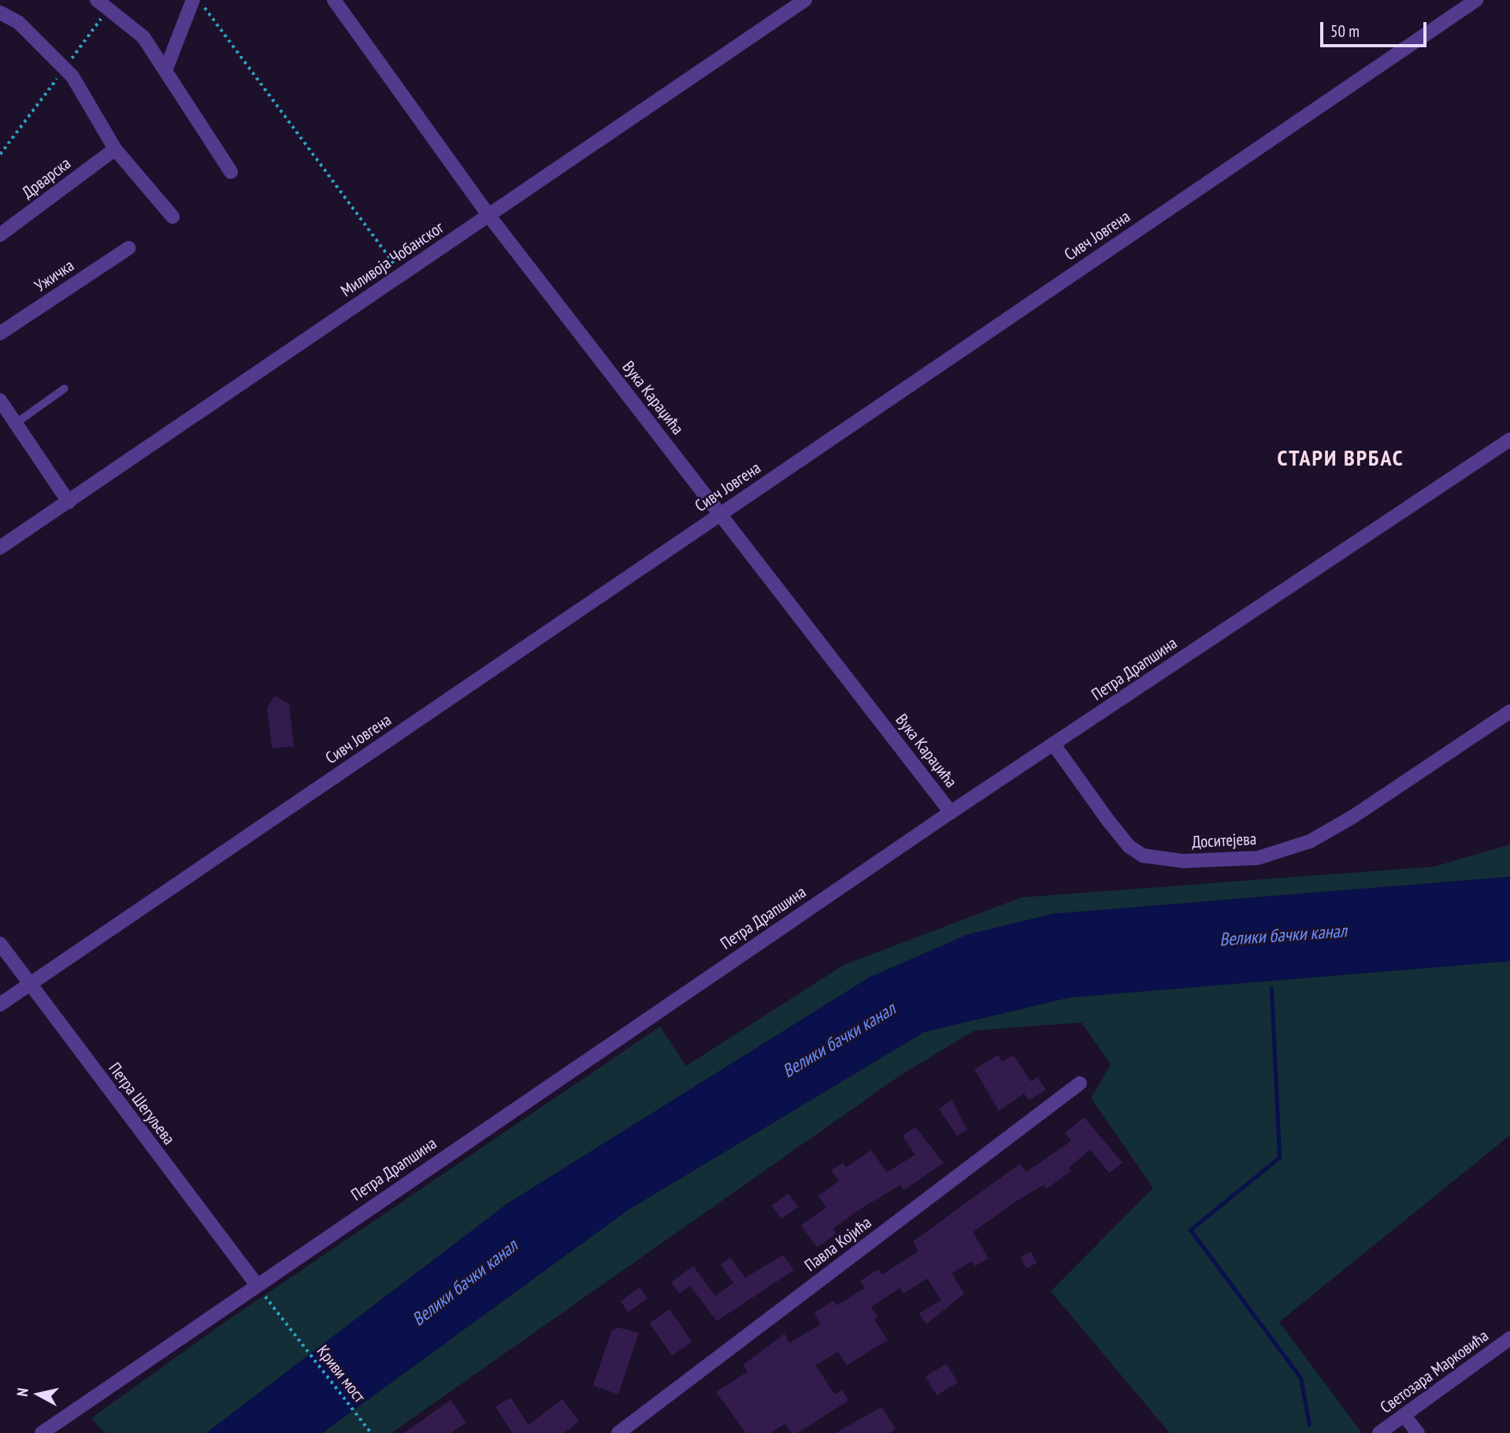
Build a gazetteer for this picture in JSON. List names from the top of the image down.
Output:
{
  "streets": {
    "street": [
      "Дрварска",
      "Сивч Јовгена",
      "Миливоја Чобанског",
      "Ужичка",
      "Вука Караџића",
      "Петра Драпшина",
      "Доситејева",
      "Петра Шегуљева",
      "Павла Којића",
      "Светозара Марковића"
    ],
    "path": ["Криви мост"]
  },
  "crossings": [
    ["Сивч Јовгена", "Вука Караџића"],
    ["Сивч Јовгена", "Петра Шегуљева"],
    ["Миливоја Чобанског", "Вука Караџића"],
    ["Вука Караџића", "Петра Драпшина"],
    ["Петра Драпшина", "Доситејева"],
    ["Петра Драпшина", "Петра Шегуљева"],
    ["Петра Драпшина", "Криви мост"],
    ["Петра Шегуљева", "Криви мост"]
  ],
  "districts": ["СТАРИ ВРБАС"],
  "water": ["Велики бачки канал"],
  "scale_bar": "50 m",
  "north": "left"
}
